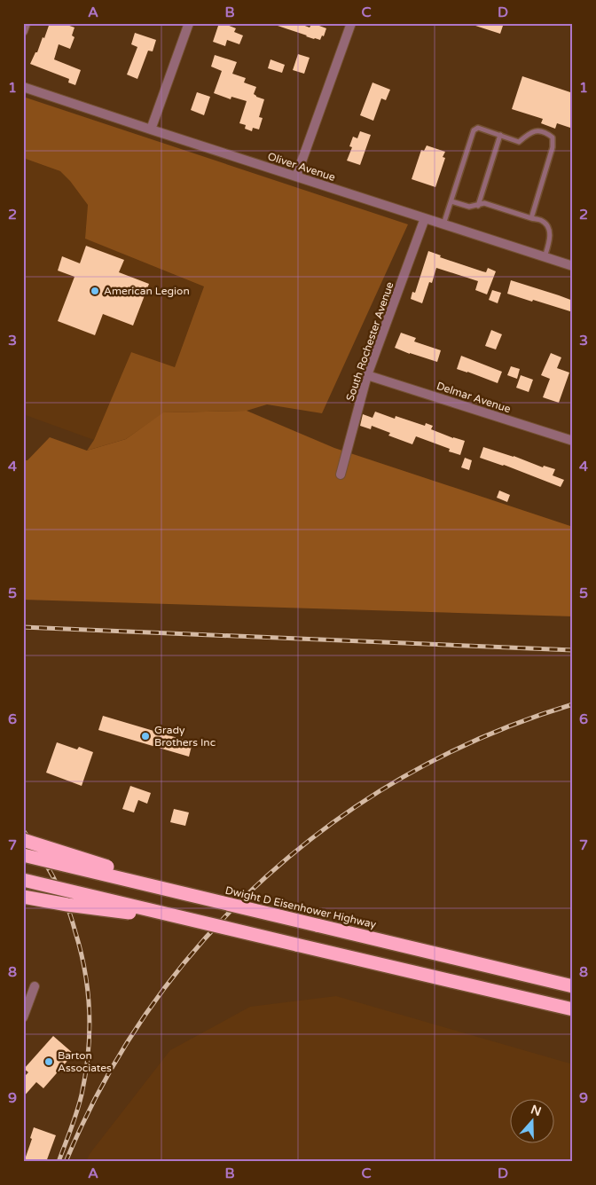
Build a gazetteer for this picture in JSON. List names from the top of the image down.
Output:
{
  "streets": {
    "highway": ["Dwight D Eisenhower Highway"],
    "street": ["Oliver Avenue", "South Rochester Avenue", "Delmar Avenue"]
  },
  "crossings": [
    ["Oliver Avenue", "South Rochester Avenue"],
    ["South Rochester Avenue", "Delmar Avenue"]
  ],
  "places": ["American Legion", "Grady Brothers Inc", "Barton Associates"],
  "north": "top",
  "grid": {
    "columns": [
      "A",
      "B",
      "C",
      "D"
    ],
    "rows": [
      "1",
      "2",
      "3",
      "4",
      "5",
      "6",
      "7",
      "8",
      "9"
    ]
  }
}
